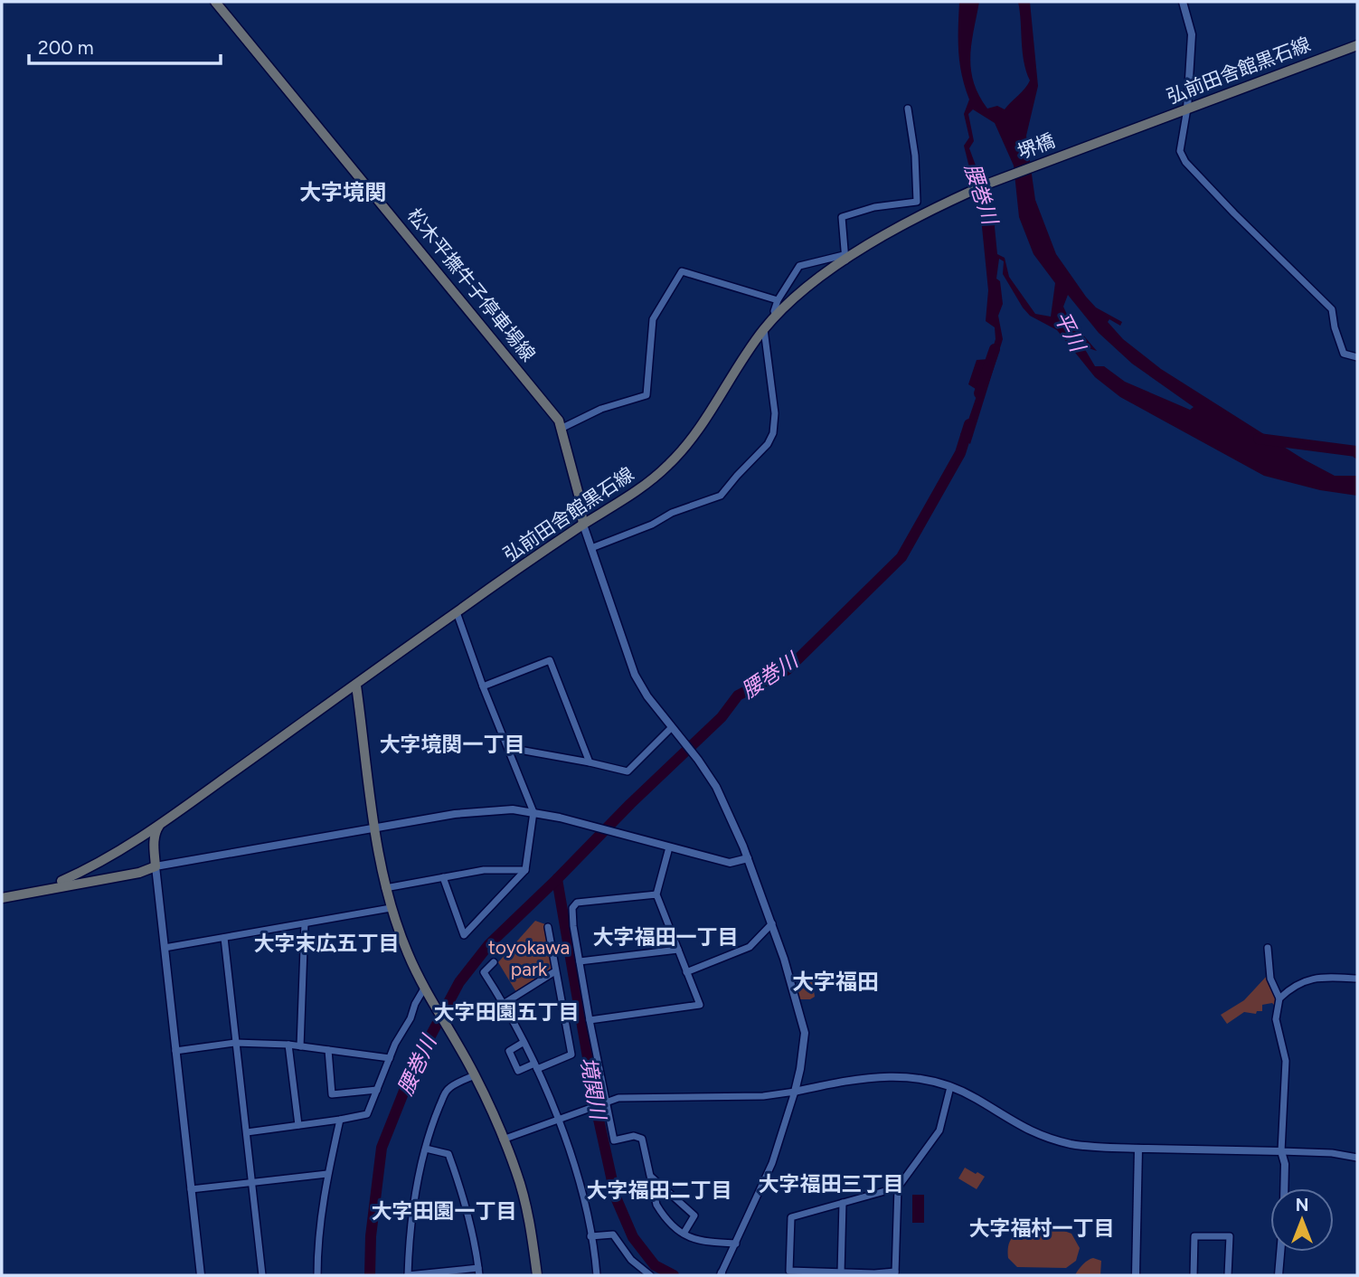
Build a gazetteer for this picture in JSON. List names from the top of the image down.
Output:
{
  "streets": {
    "main road": ["弘前田舎館黒石線", "堺橋", "松木平撫牛子停車場線"]
  },
  "crossings": [
    ["弘前田舎館黒石線", "堺橋"],
    ["弘前田舎館黒石線", "松木平撫牛子停車場線"]
  ],
  "districts": [
    "大字境関",
    "大字境関一丁目",
    "大字福田一丁目",
    "大字末広五丁目",
    "大字福田",
    "大字田園五丁目",
    "大字福田三丁目",
    "大字福田二丁目",
    "大字田園一丁目",
    "大字福村一丁目"
  ],
  "water": ["腰巻川", "平川", "境関川"],
  "parks": ["toyokawa park"],
  "scale_bar": "200 m",
  "north": "top"
}
